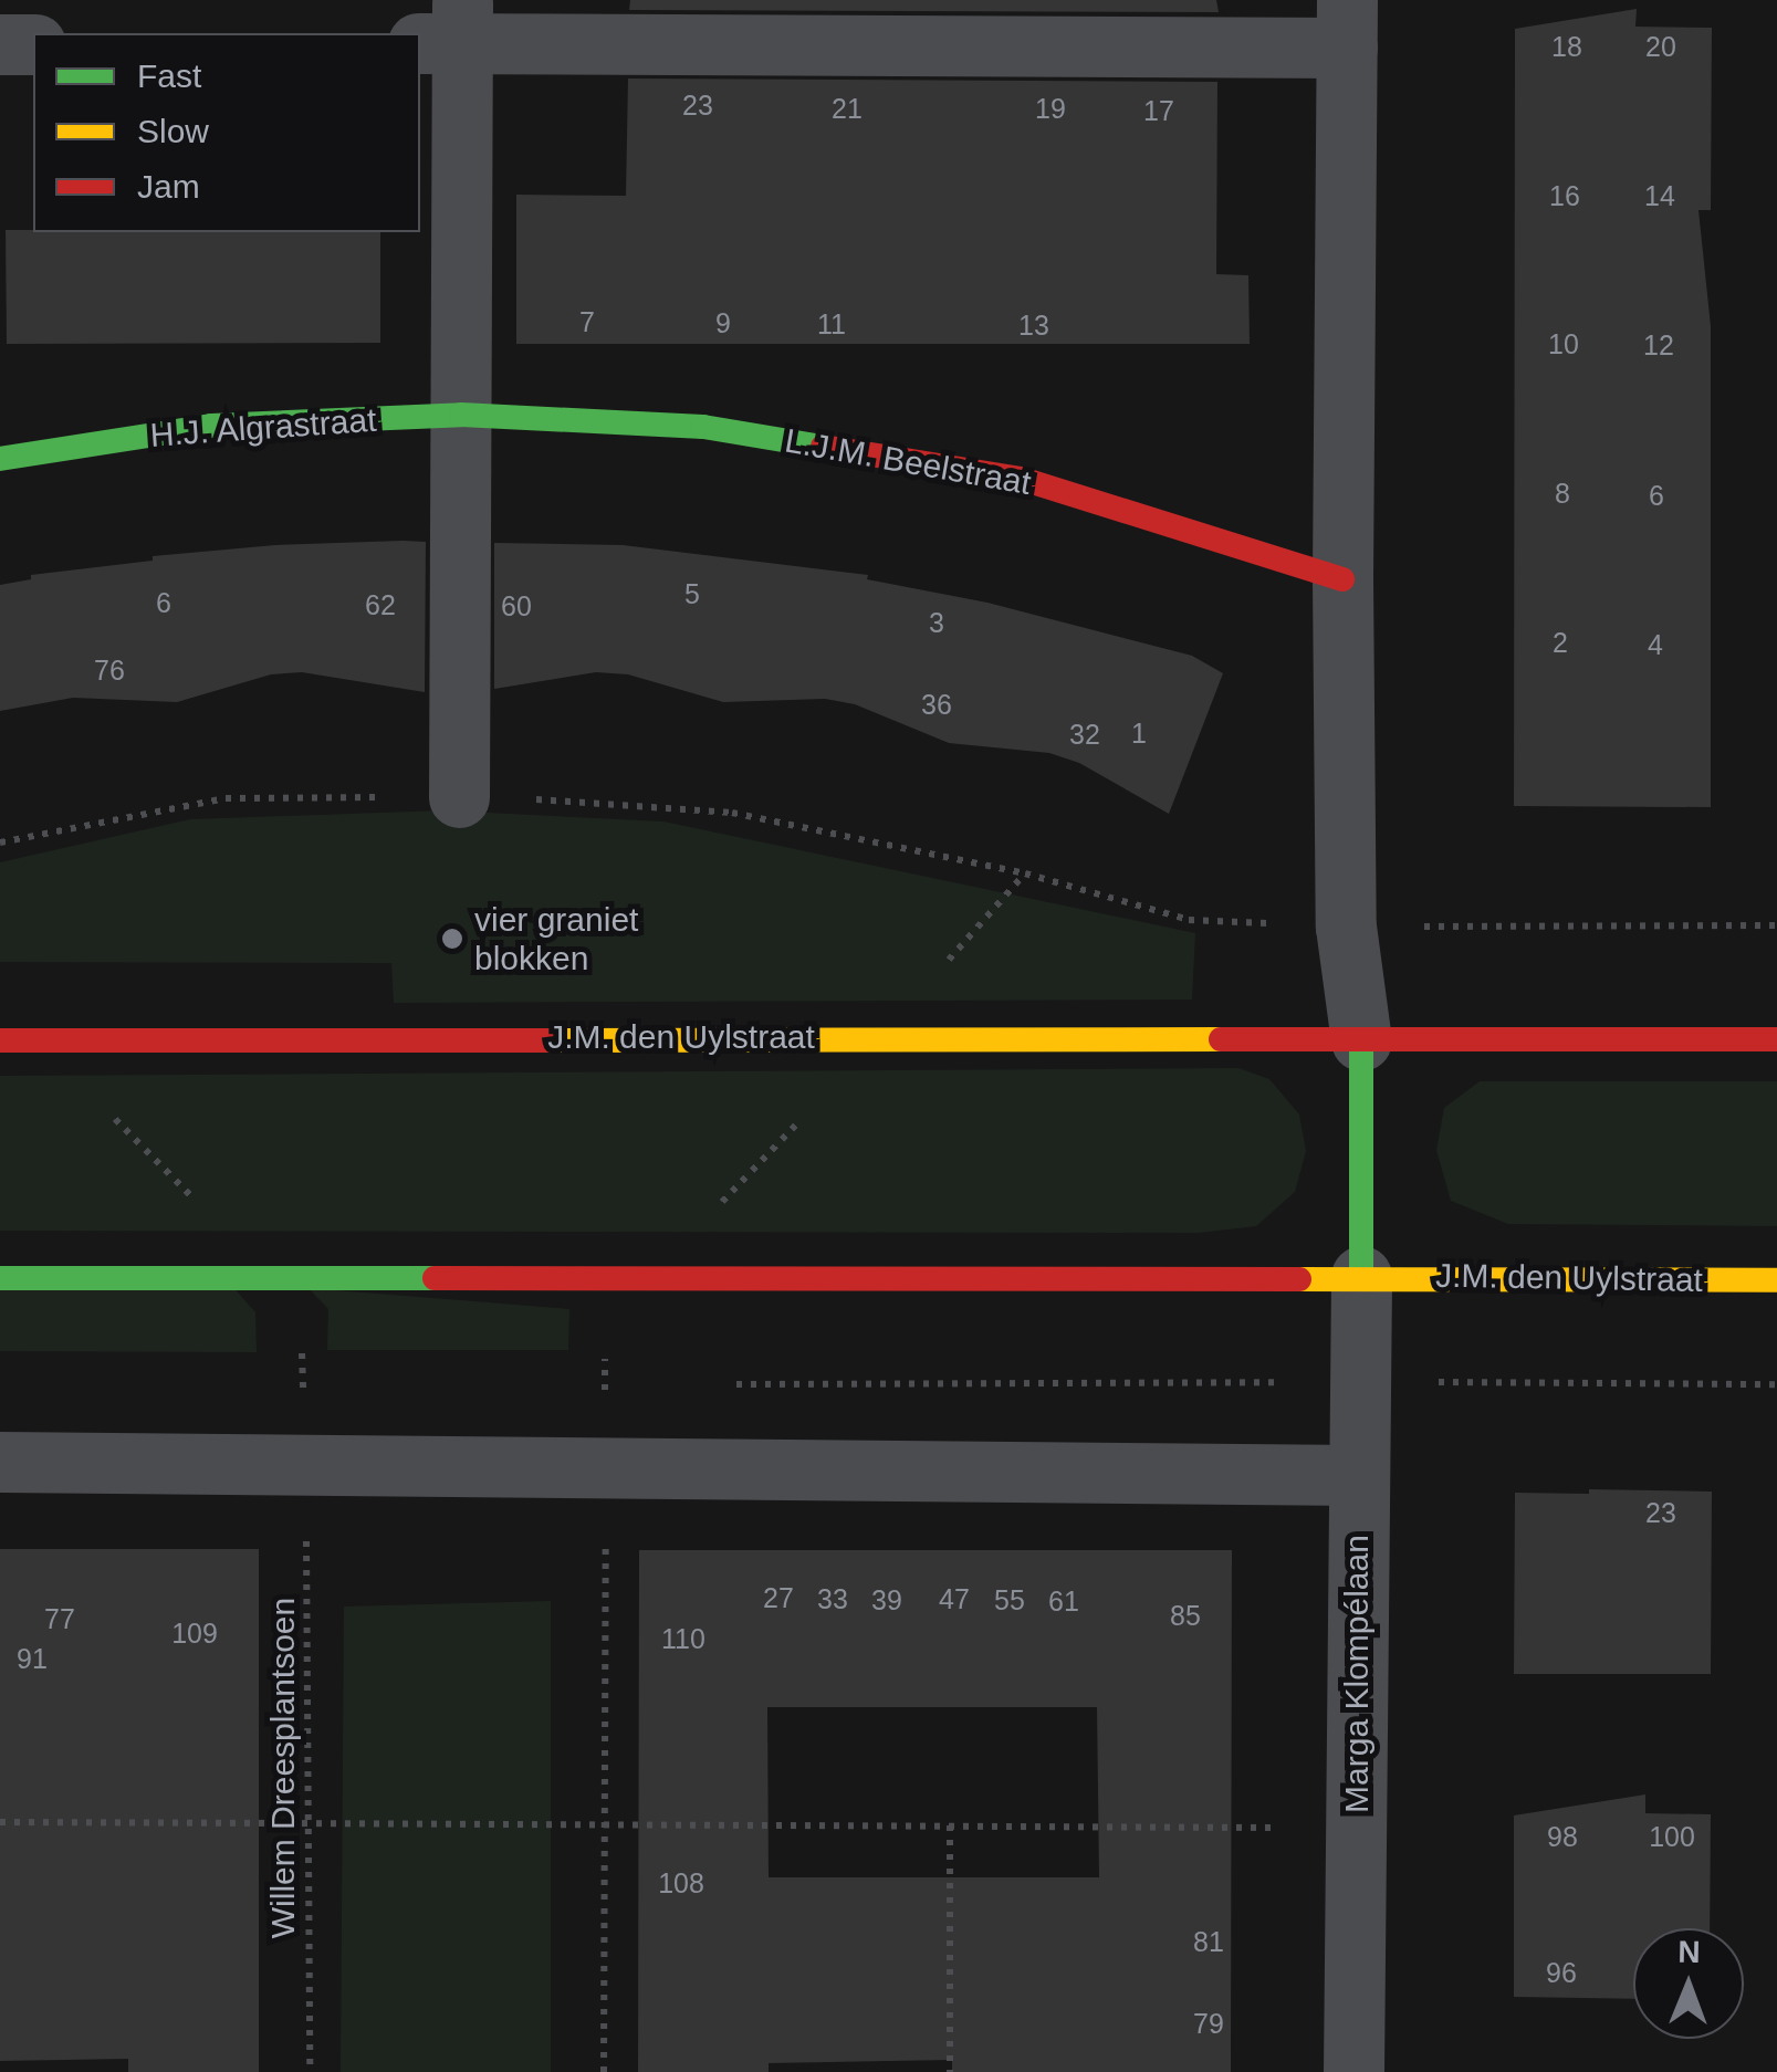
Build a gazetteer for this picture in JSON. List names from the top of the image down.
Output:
{
  "streets": {
    "street": [
      "H.J. Algrastraat",
      "L.J.M. Beelstraat",
      "J.M. den Uylstraat",
      "Marga Klompélaan"
    ],
    "path": ["Willem Dreesplantsoen"]
  },
  "crossings": [
    ["H.J. Algrastraat", "L.J.M. Beelstraat"],
    ["J.M. den Uylstraat", "Marga Klompélaan"]
  ],
  "places": ["vier graniet blokken"],
  "house_numbers": [
    "18",
    "20",
    "23",
    "21",
    "19",
    "17",
    "16",
    "14",
    "7",
    "9",
    "11",
    "13",
    "10",
    "12",
    "8",
    "6",
    "5",
    "6",
    "62",
    "60",
    "3",
    "2",
    "4",
    "76",
    "36",
    "1",
    "32",
    "23",
    "27",
    "33",
    "47",
    "39",
    "55",
    "61",
    "85",
    "77",
    "109",
    "110",
    "91",
    "98",
    "100",
    "108",
    "81",
    "96",
    "79"
  ],
  "legend": ["Fast", "Slow", "Jam"],
  "north": "top"
}
